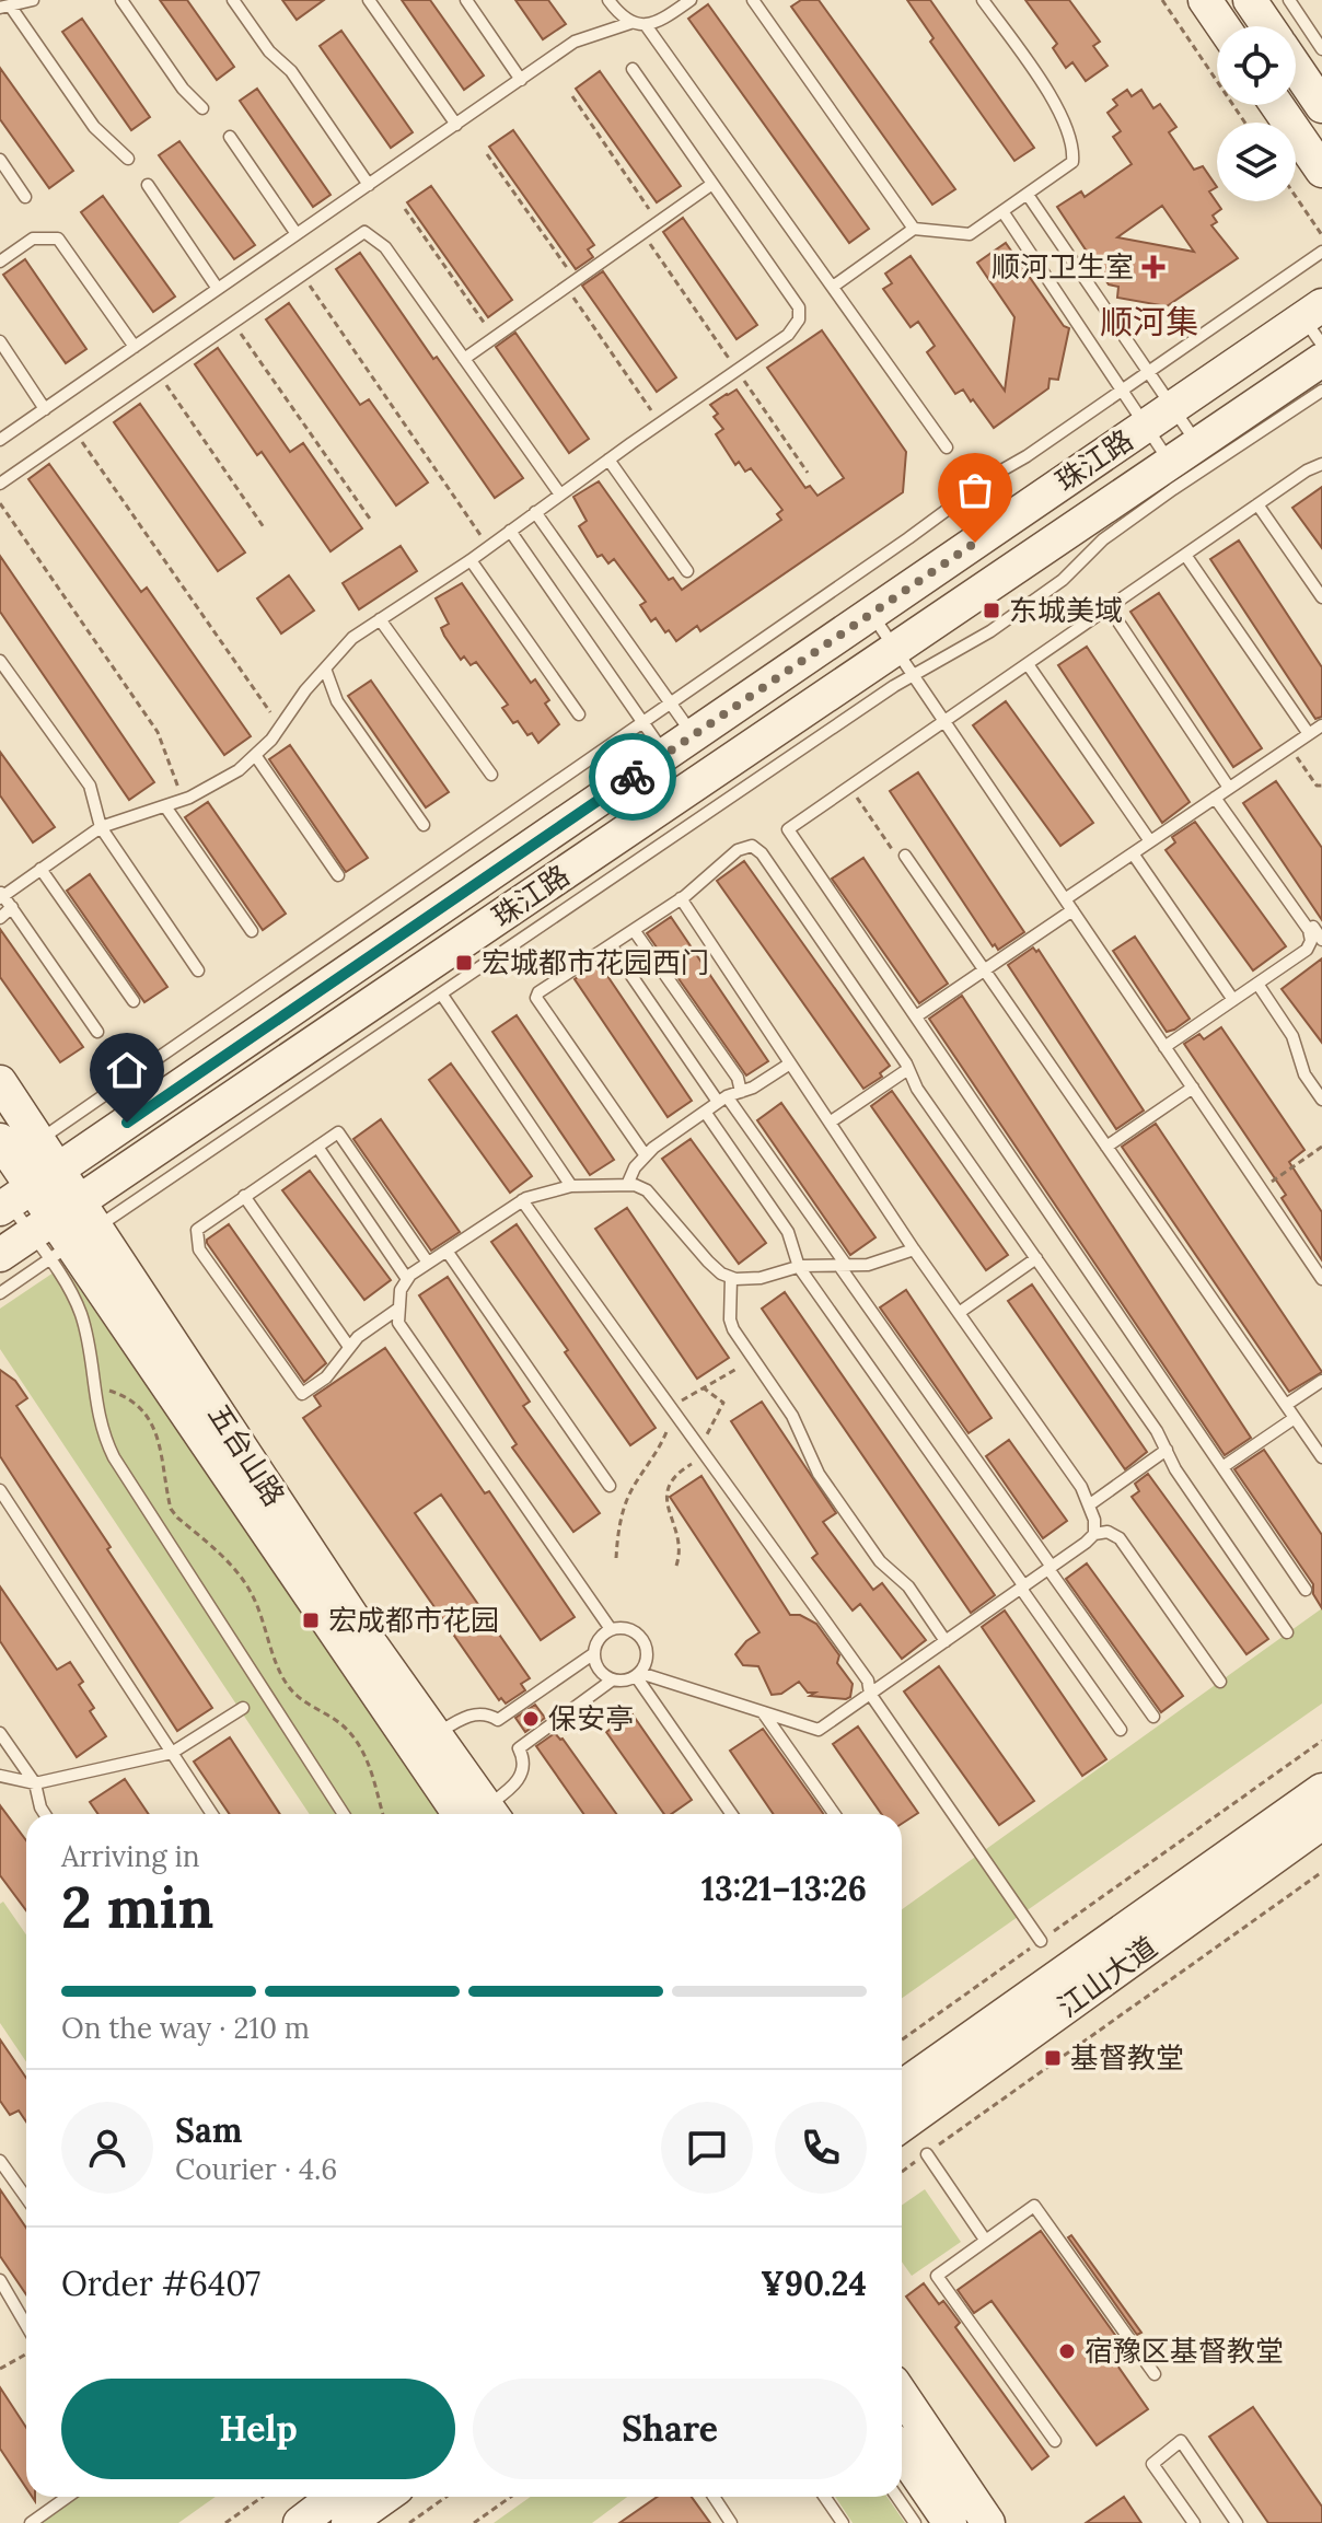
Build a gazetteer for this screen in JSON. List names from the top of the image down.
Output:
{
  "streets": {
    "street": ["珠江路", "五台山路", "江山大道"]
  },
  "crossings": [
    ["珠江路", "五台山路"]
  ],
  "districts": ["顺河集"],
  "places": {
    "health": ["顺河卫生室"],
    "transit": [
      "东城美域",
      "宏城都市花园西门",
      "宏成都市花园",
      "基督教堂"
    ],
    "other": ["保安亭", "宿豫区基督教堂"]
  },
  "page": {
    "heading": ["2 min", "Arriving in", "13:21–13:26"],
    "panel": [
      "Sam",
      "Courier · 4.6",
      "Order #6407",
      "¥90.24"
    ],
    "bar": "On the way · 210 m",
    "buttons": ["Help", "Share"]
  }
}
